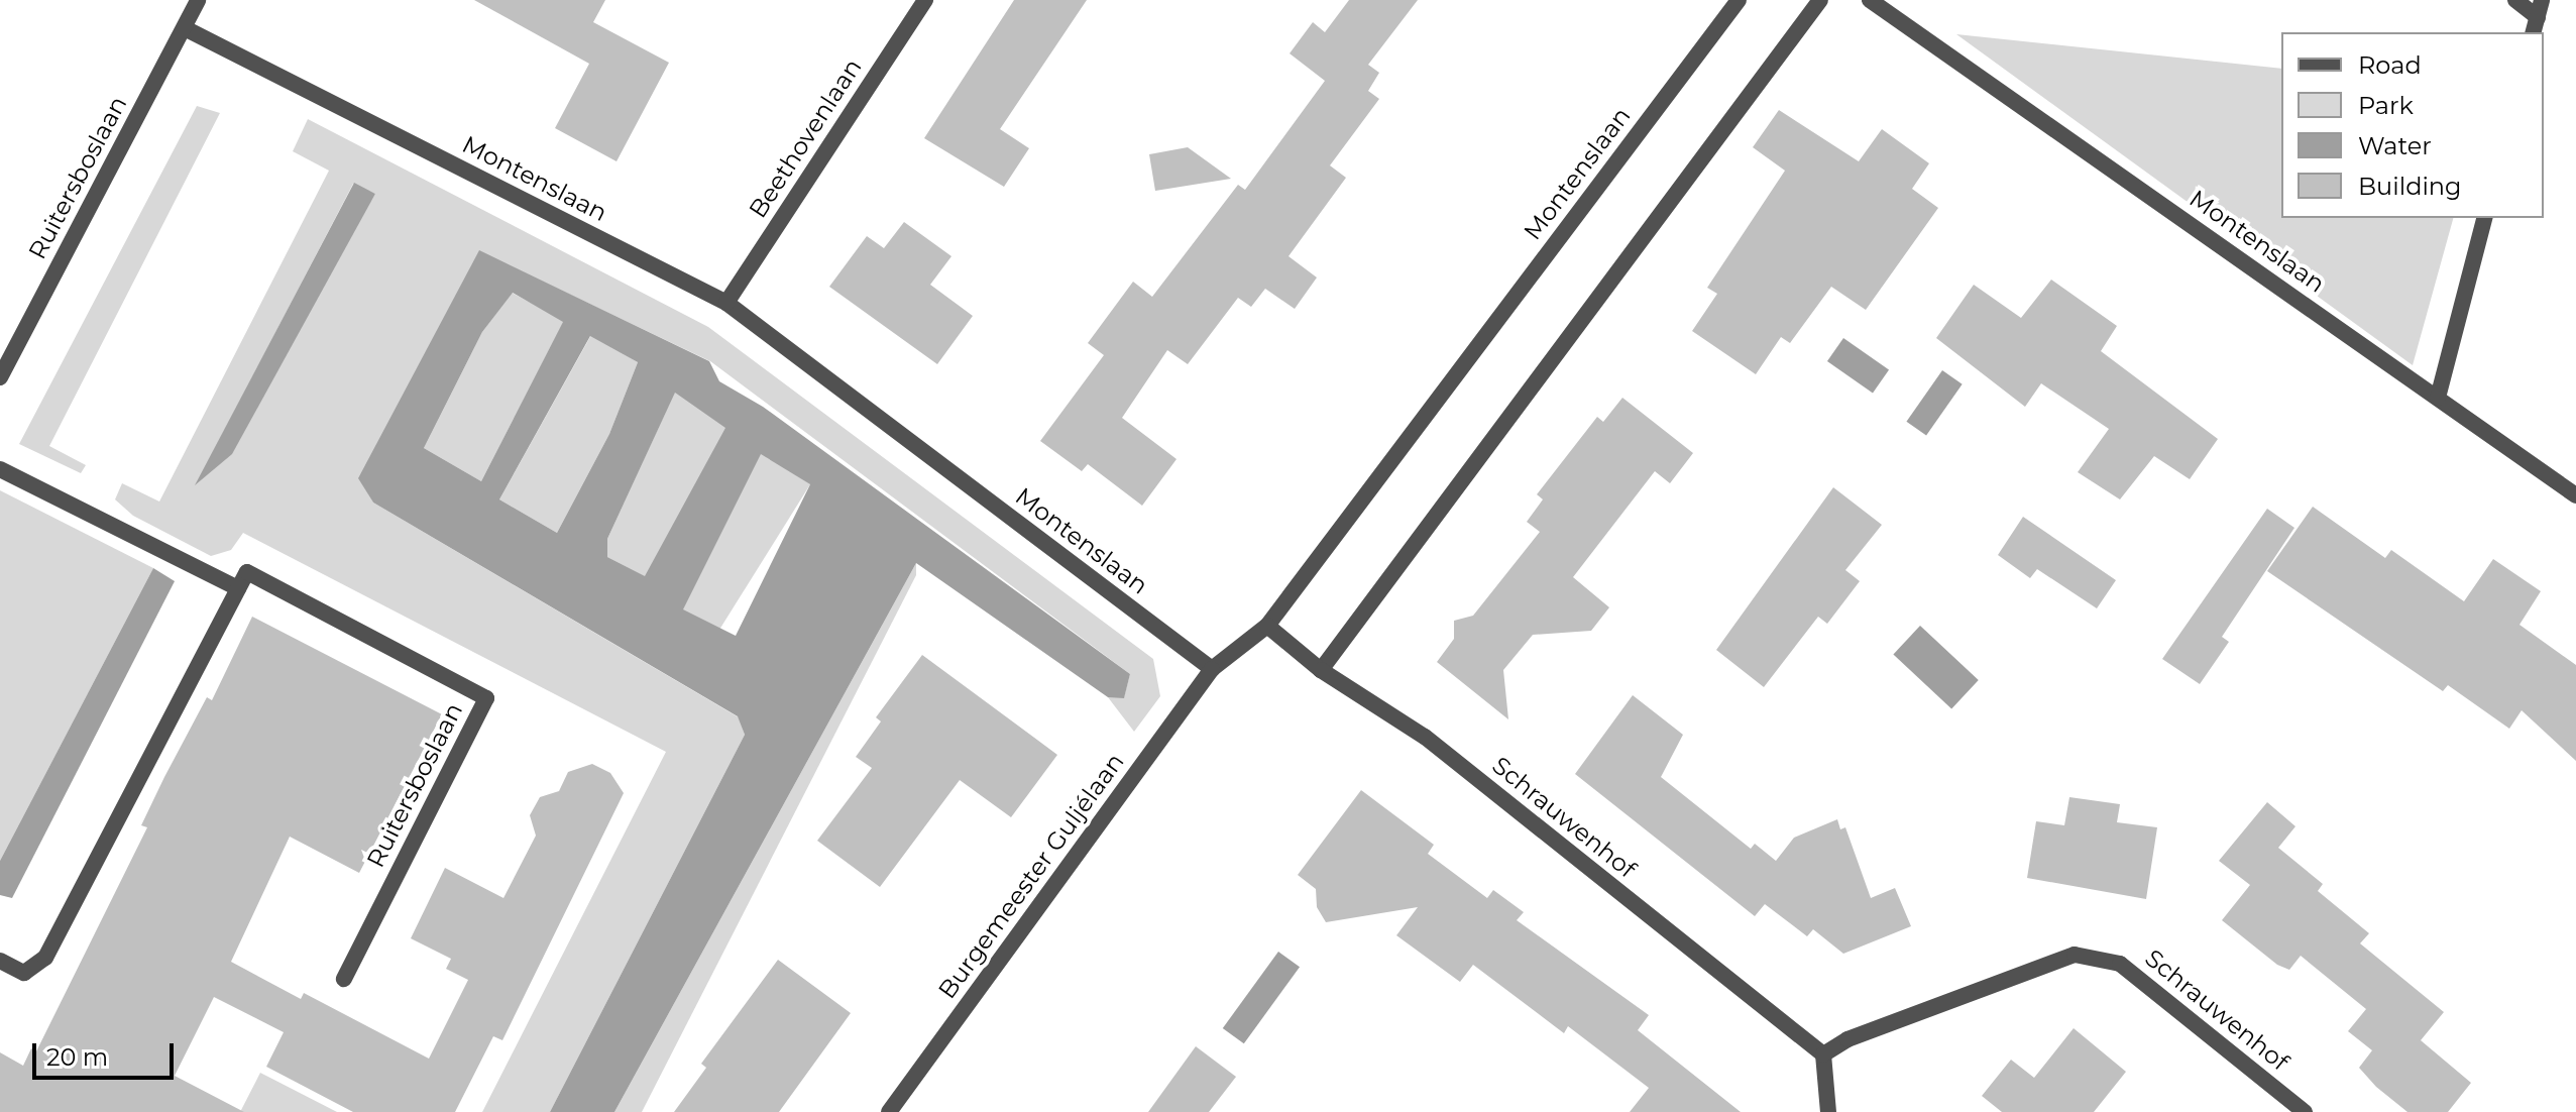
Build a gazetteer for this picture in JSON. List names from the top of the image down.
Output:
{
  "streets": {
    "street": [
      "Beethovenlaan",
      "Montenslaan",
      "Ruitersboslaan",
      "Schrauwenhof",
      "Burgemeester Guljélaan"
    ]
  },
  "crossings": [
    ["Beethovenlaan", "Montenslaan"],
    ["Montenslaan", "Ruitersboslaan"],
    ["Montenslaan", "Schrauwenhof"],
    ["Montenslaan", "Burgemeester Guljélaan"]
  ],
  "legend": [
    "Road",
    "Park",
    "Water",
    "Building"
  ],
  "scale_bar": "20 m"
}
